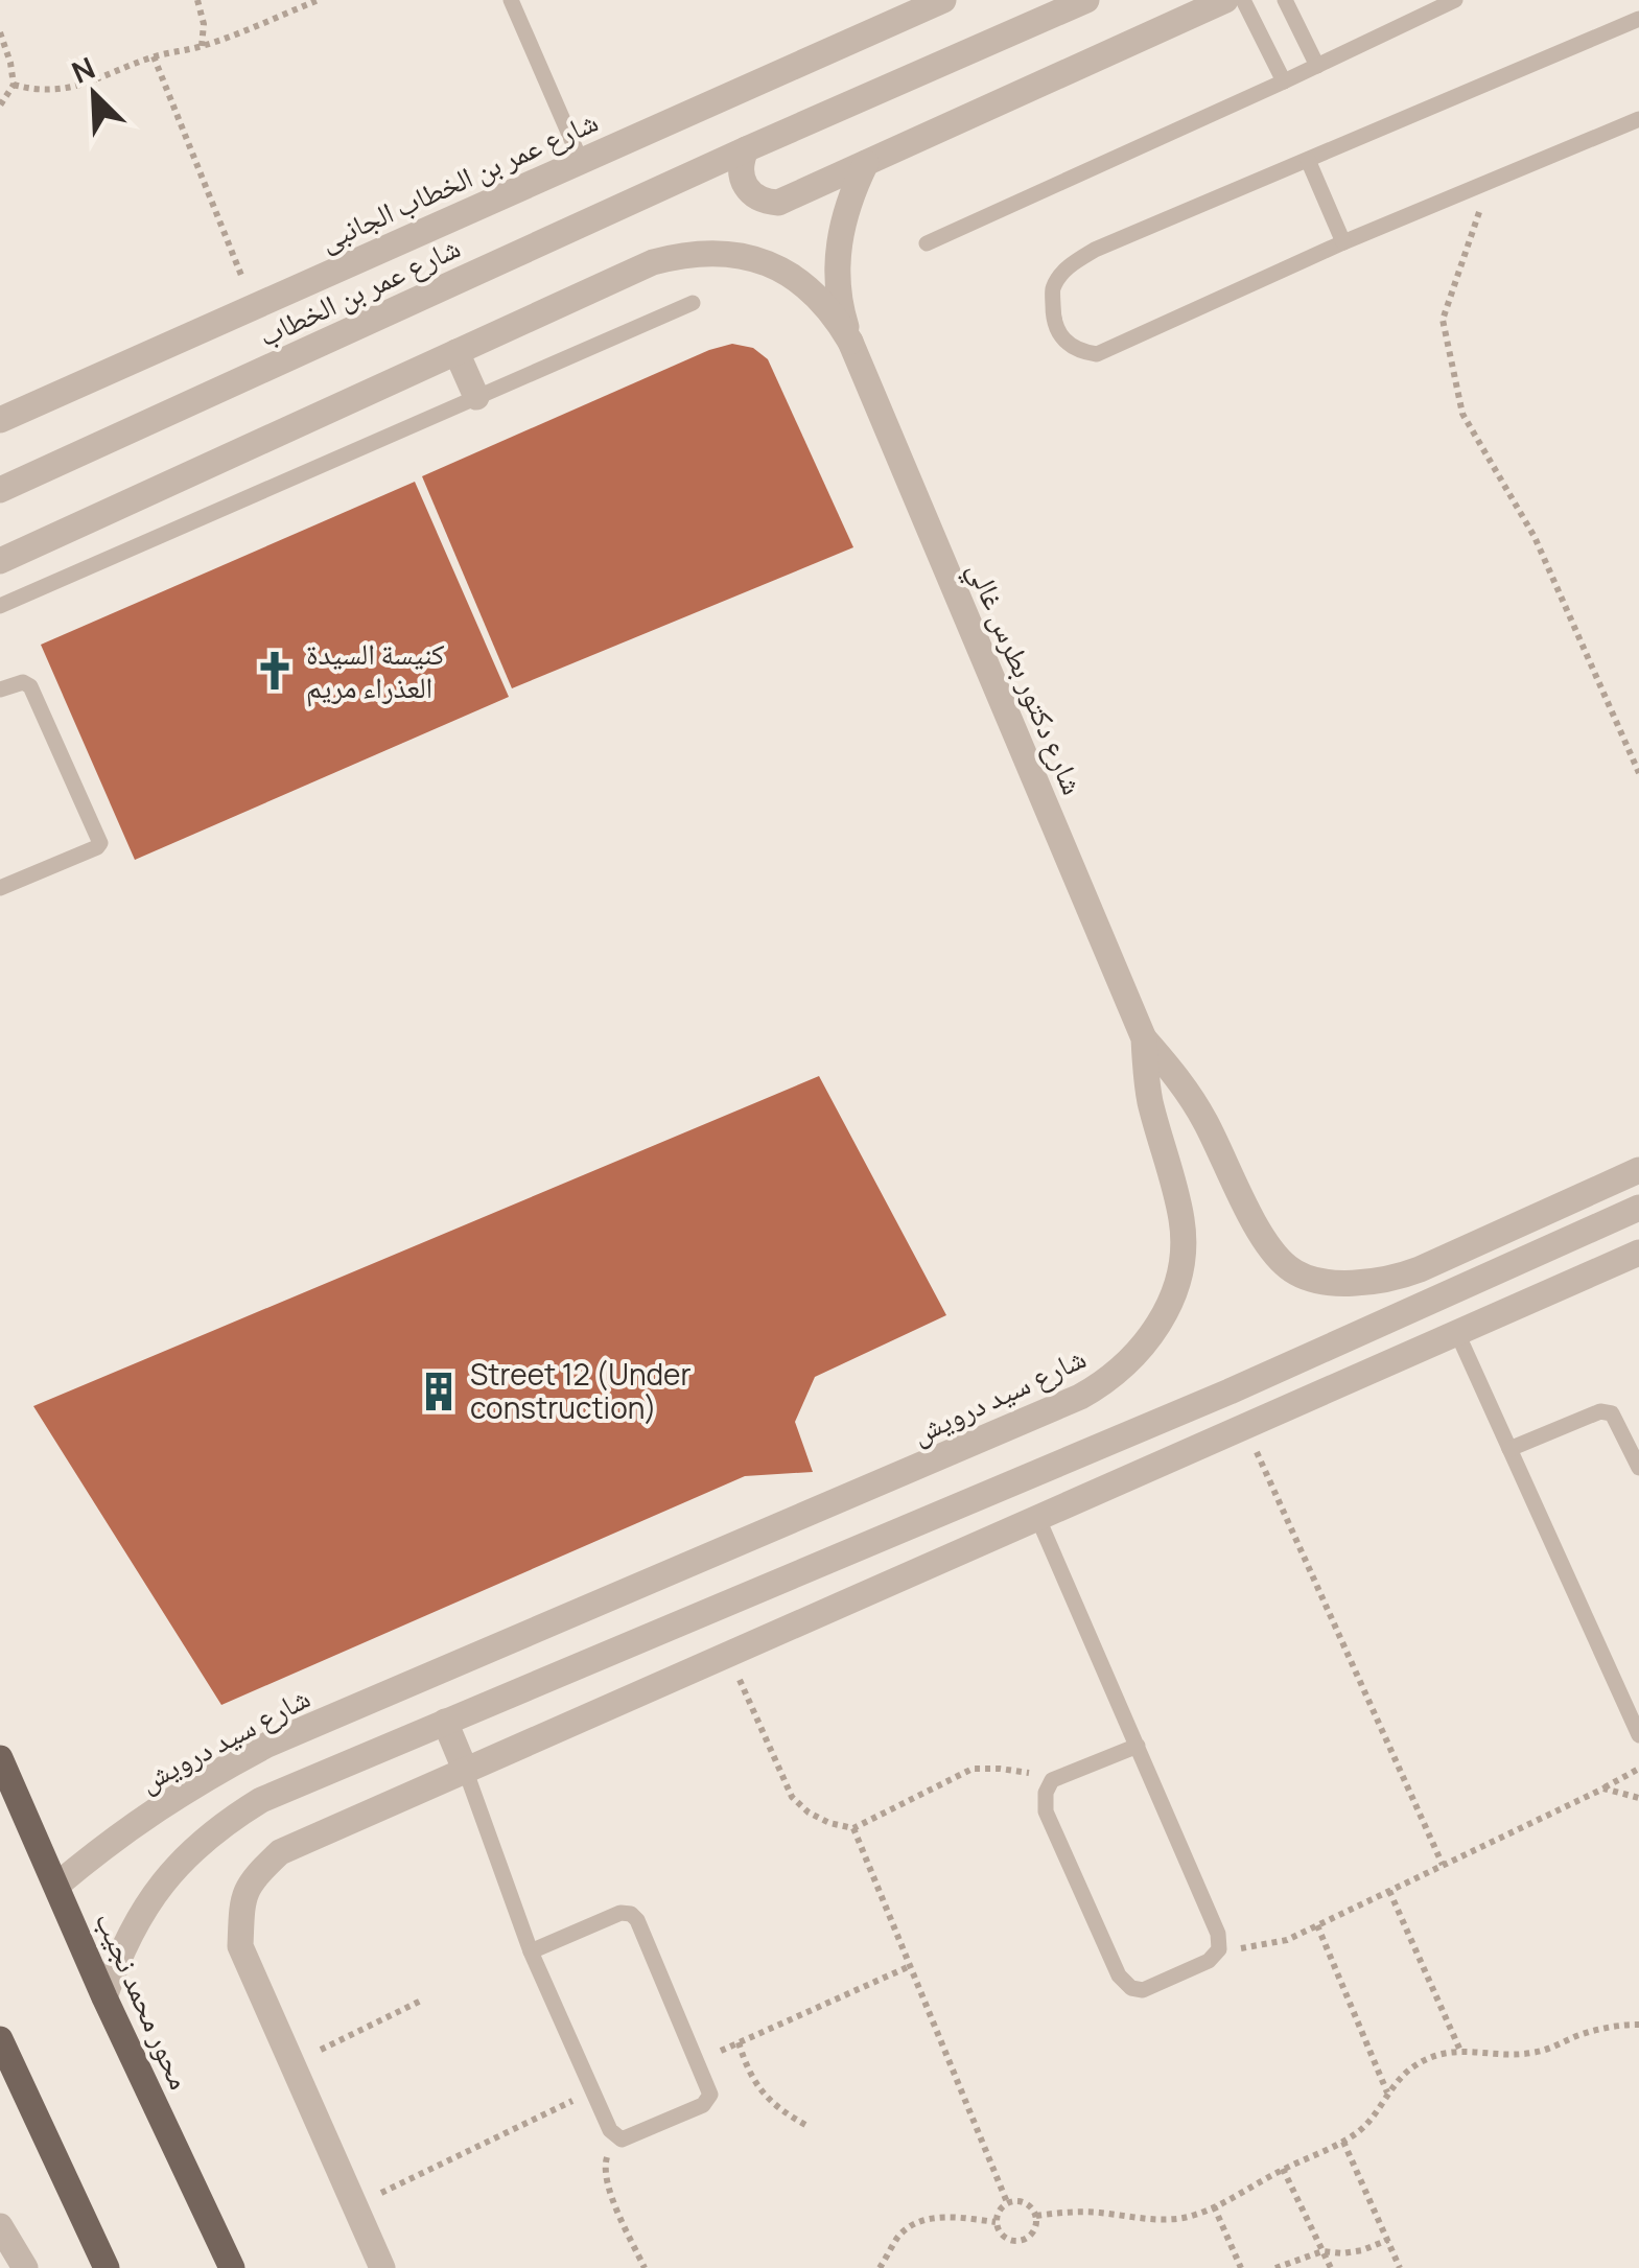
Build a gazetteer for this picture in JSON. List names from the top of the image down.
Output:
{
  "streets": {
    "main road": ["محور محمد نجيب"],
    "street": [
      "شارع عمر بن الخطاب الجانبى",
      "شارع عمر بن الخطاب",
      "شارع دكتور بطرس غالي",
      "شارع سيد درويش"
    ]
  },
  "crossings": [
    ["شارع دكتور بطرس غالي", "شارع سيد درويش"],
    ["شارع سيد درويش", "محور محمد نجيب"]
  ],
  "places": {
    "church": ["كنيسة السيدة العذراء مريم"],
    "building": ["Street 12 (Under construction)"]
  },
  "north": "top left"
}
